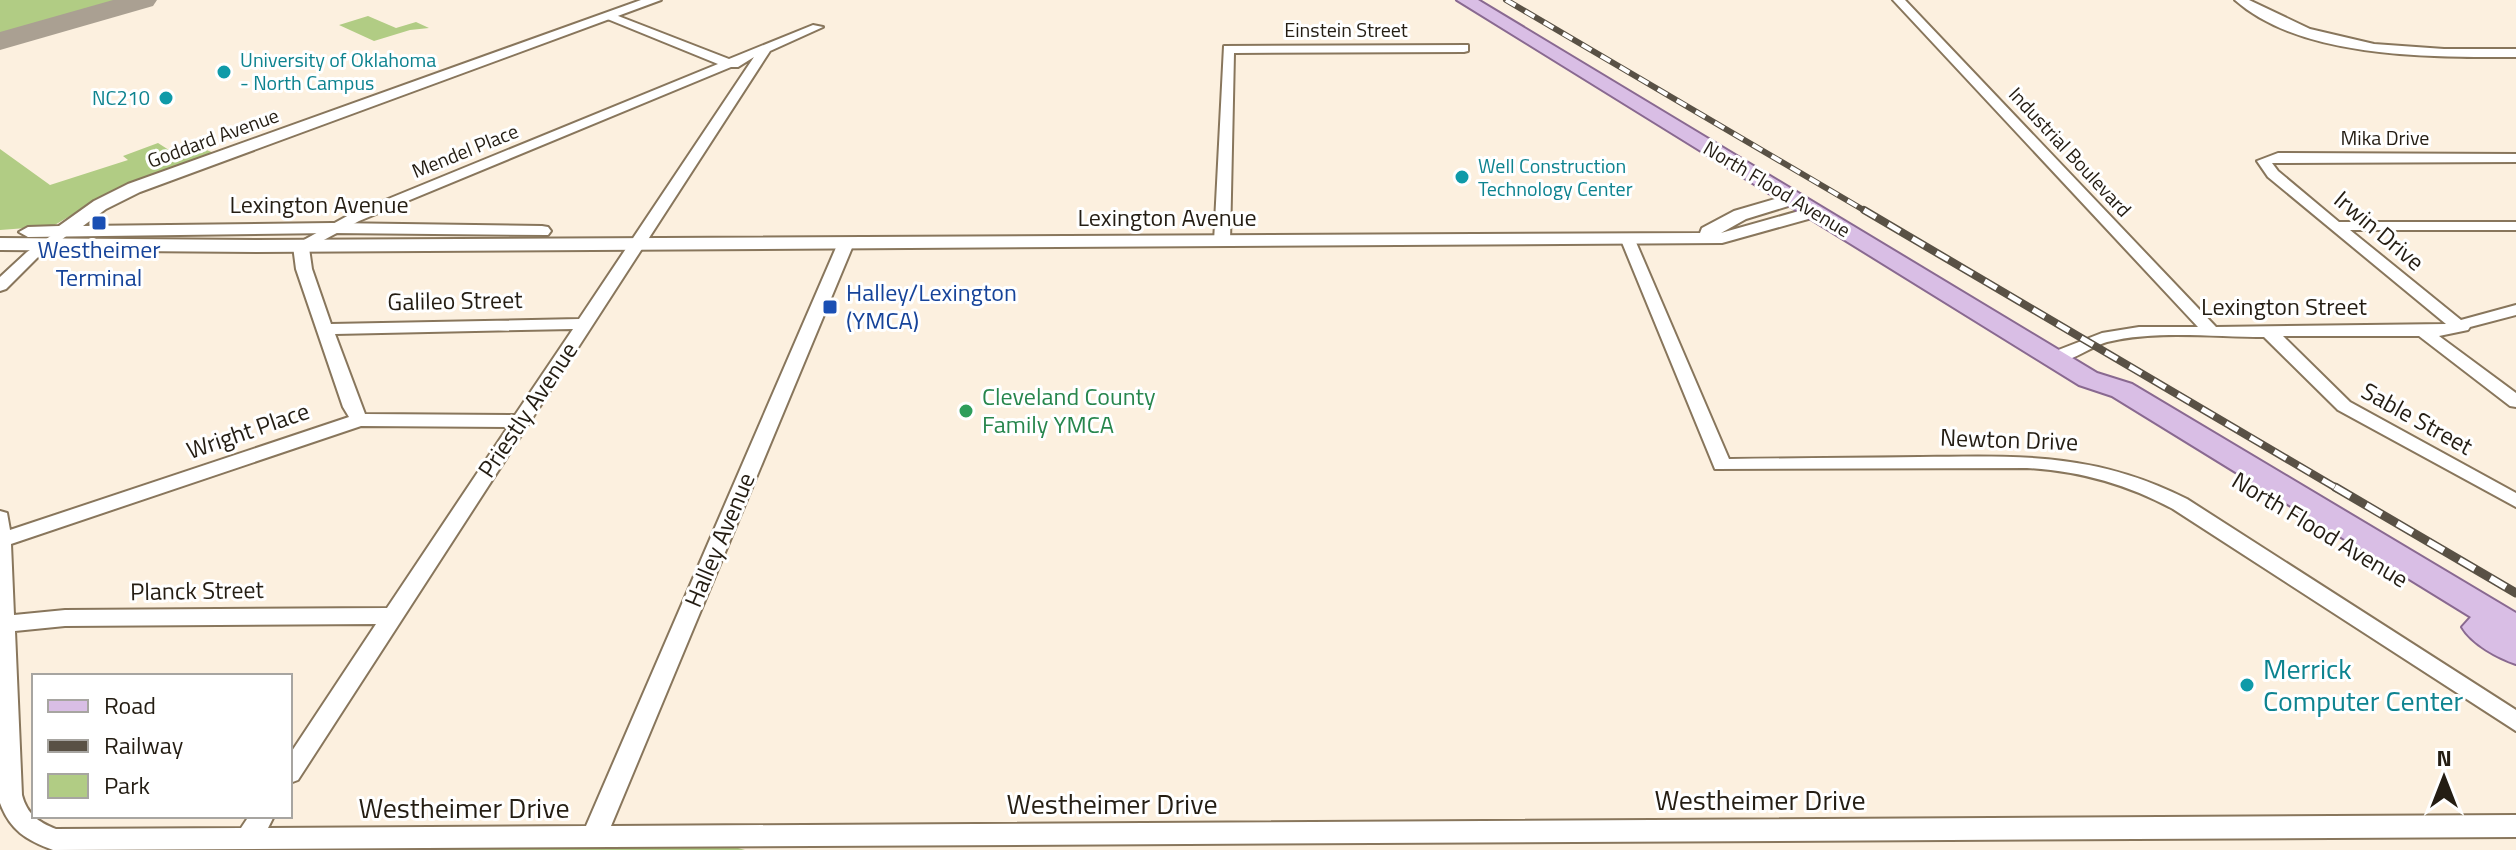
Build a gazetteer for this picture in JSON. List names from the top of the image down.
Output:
{
  "streets": {
    "main road": ["North Flood Avenue"],
    "street": [
      "Einstein Street",
      "Goddard Avenue",
      "Mika Drive",
      "Mendel Place",
      "Industrial Boulevard",
      "Lexington Avenue",
      "Irwin Drive",
      "Galileo Street",
      "Lexington Street",
      "Priestly Avenue",
      "Sable Street",
      "Wright Place",
      "Newton Drive",
      "Halley Avenue",
      "Planck Street",
      "Westheimer Drive"
    ]
  },
  "crossings": [
    ["Einstein Street", "Lexington Avenue"],
    ["Goddard Avenue", "Lexington Avenue"],
    ["Mika Drive", "Irwin Drive"],
    ["Mendel Place", "Lexington Avenue"],
    ["Mendel Place", "Priestly Avenue"],
    ["Industrial Boulevard", "Lexington Street"],
    ["North Flood Avenue", "Lexington Avenue"],
    ["North Flood Avenue", "Lexington Street"],
    ["Lexington Avenue", "Priestly Avenue"],
    ["Lexington Avenue", "Newton Drive"],
    ["Lexington Avenue", "Halley Avenue"],
    ["Irwin Drive", "Lexington Street"],
    ["Galileo Street", "Priestly Avenue"],
    ["Lexington Street", "Sable Street"],
    ["Priestly Avenue", "Wright Place"],
    ["Priestly Avenue", "Planck Street"],
    ["Wright Place", "Westheimer Drive"],
    ["Halley Avenue", "Westheimer Drive"],
    ["Planck Street", "Westheimer Drive"]
  ],
  "places": {
    "other": [
      "University of Oklahoma - North Campus",
      "NC210",
      "Well Construction Technology Center",
      "Cleveland County Family YMCA",
      "Merrick Computer Center"
    ],
    "transit": ["Westheimer Terminal", "Halley/Lexington (YMCA)"]
  },
  "legend": ["Road", "Railway", "Park"],
  "north": "top"
}
